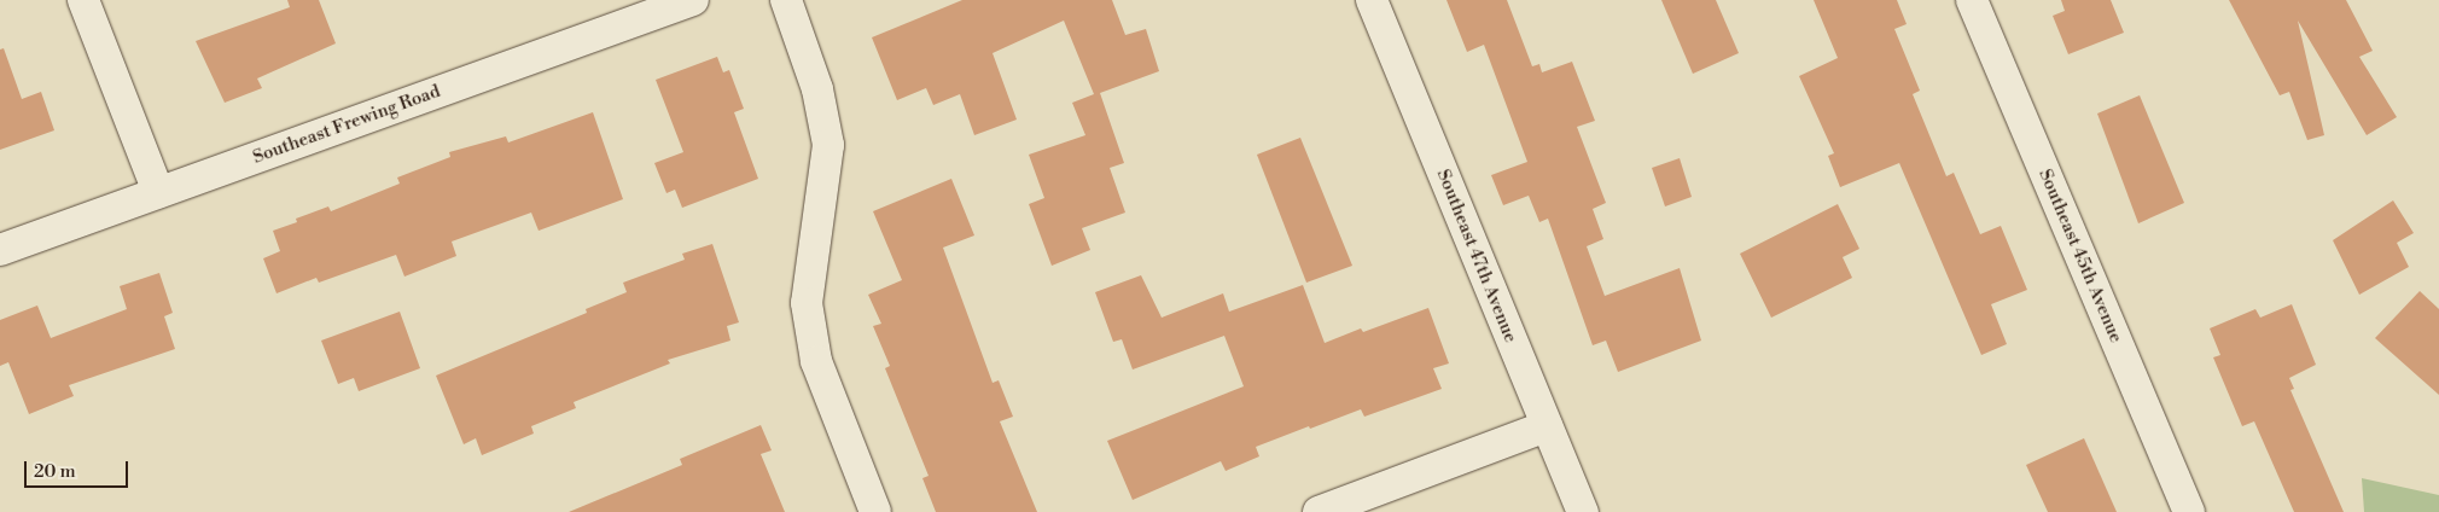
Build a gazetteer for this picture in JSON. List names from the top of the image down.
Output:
{
  "streets": {
    "street": ["Southeast Frewing Road", "Southeast 47th Avenue", "Southeast 45th Avenue"]
  },
  "scale_bar": "20 m"
}
